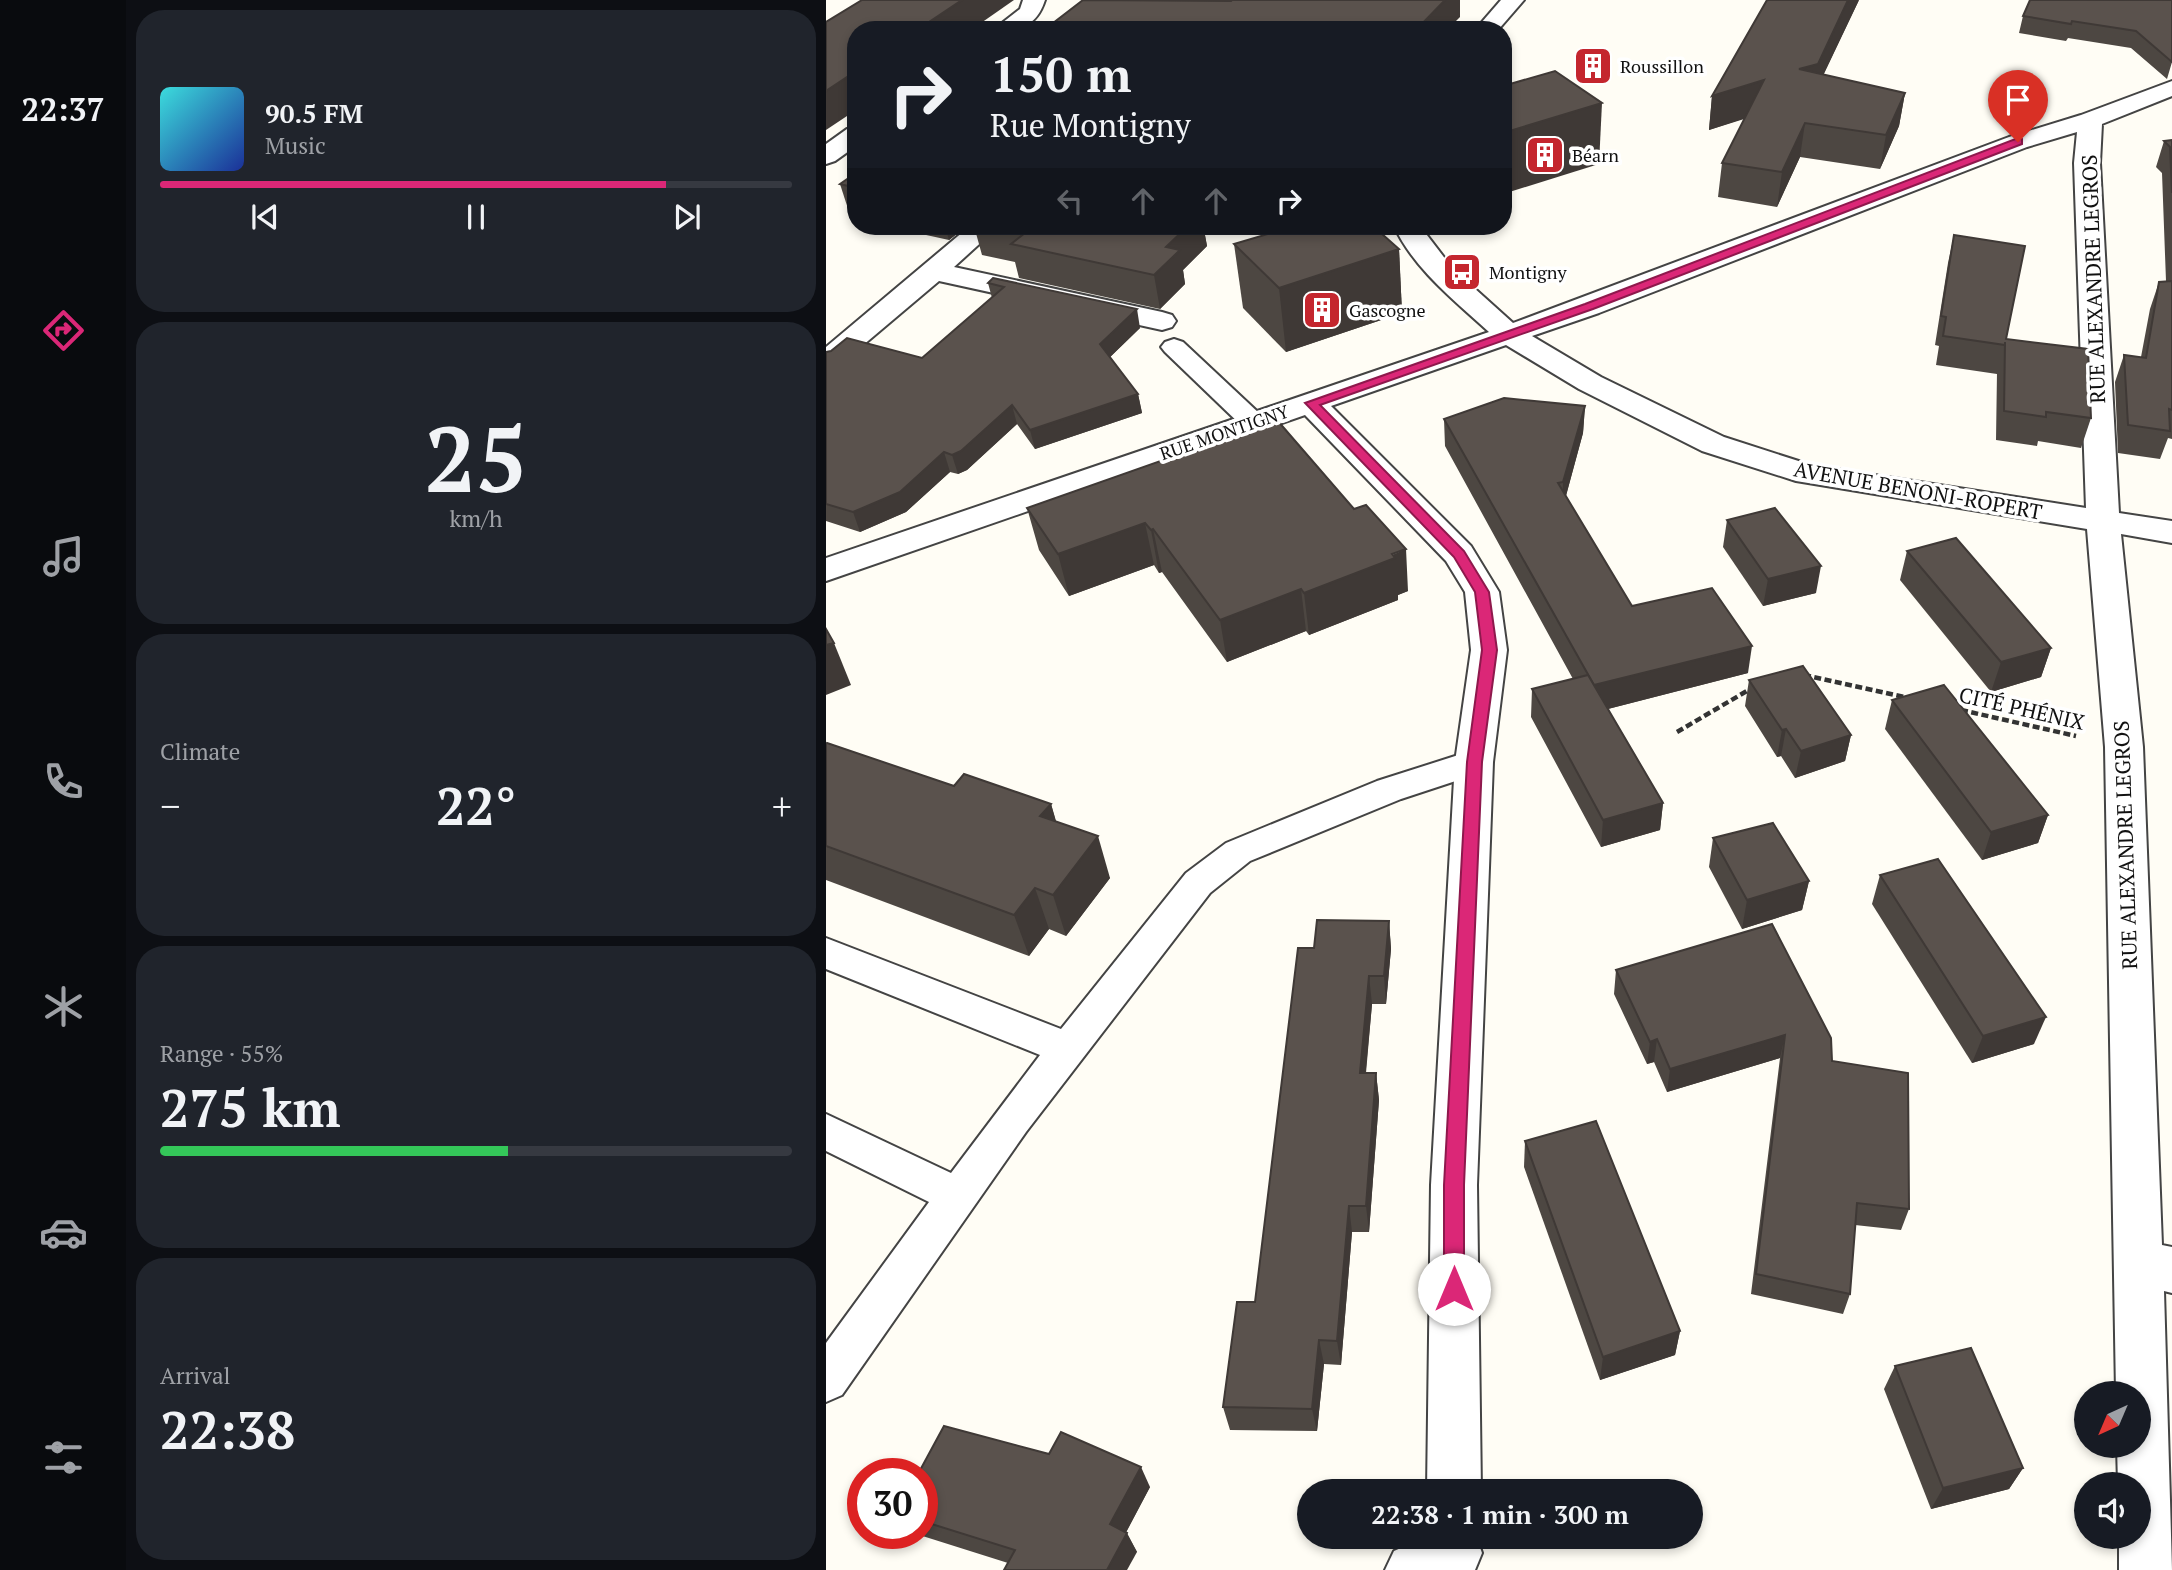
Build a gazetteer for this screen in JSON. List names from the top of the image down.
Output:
{
  "streets": {
    "street": ["RUE ALEXANDRE LEGROS", "RUE MONTIGNY", "AVENUE BENONI-ROPERT"],
    "path": ["CITÉ PHÉNIX"]
  },
  "crossings": [
    ["RUE ALEXANDRE LEGROS", "RUE MONTIGNY"],
    ["RUE ALEXANDRE LEGROS", "AVENUE BENONI-ROPERT"],
    ["RUE ALEXANDRE LEGROS", "CITÉ PHÉNIX"],
    ["RUE MONTIGNY", "AVENUE BENONI-ROPERT"]
  ],
  "places": {
    "building": ["Roussillon", "Béarn", "Gascogne"],
    "bus stop": ["Montigny"]
  },
  "north": "bottom left",
  "page": {
    "tabs": "22:37",
    "turn": ["150 m", "Rue Montigny"],
    "song": ["90.5 FM", "Music"],
    "tile": [
      ["25", "km/h"],
      "Climate",
      ["Range · 55%", "275 km"],
      ["Arrival", "22:38"]
    ],
    "heat": ["−", "22°", "+"],
    "limit": "30",
    "trip": "22:38 · 1 min · 300 m"
  }
}
